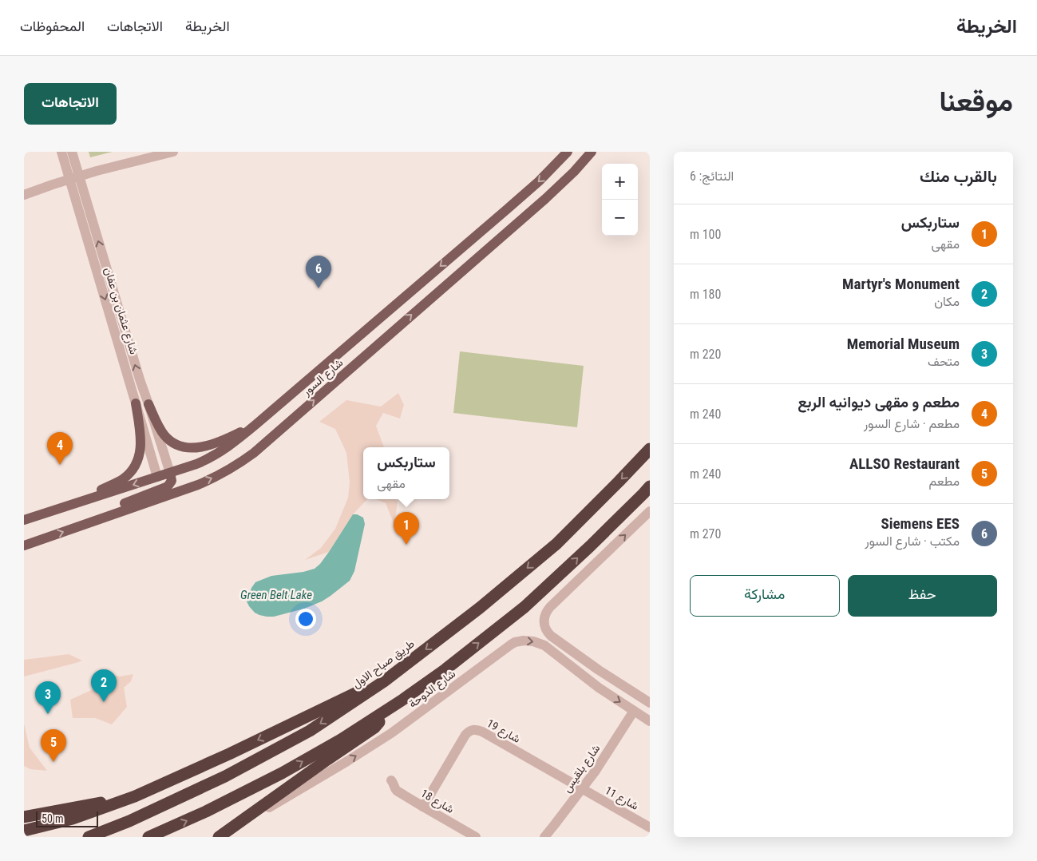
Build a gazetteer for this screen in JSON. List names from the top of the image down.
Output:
{
  "streets": {
    "highway": ["طريق صباح الاول"],
    "main road": ["شارع السور"],
    "street": [
      "شارع عثمان بن عفان",
      "شارع الدوحة",
      "شارع 19",
      "شارع بلقيس",
      "شارع 11",
      "شارع 18"
    ]
  },
  "crossings": [
    ["شارع عثمان بن عفان", "شارع السور"],
    ["شارع الدوحة", "شارع بلقيس"],
    ["شارع 19", "شارع بلقيس"],
    ["شارع 19", "شارع 11"],
    ["شارع 19", "شارع 18"],
    ["شارع بلقيس", "شارع 11"]
  ],
  "one_way": ["شارع الدوحة"],
  "water": ["Green Belt Lake"],
  "scale_bar": "50 m",
  "page": {
    "header": "الخريطة",
    "nav": ["الخريطة", "الاتجاهات", "المحفوظات"],
    "title": "موقعنا",
    "buttons": [
      "الاتجاهات",
      ["حفظ", "مشاركة"]
    ],
    "heading": ["بالقرب منك", "النتائج: 6"],
    "map_buttons": ["+", "−"],
    "list": [
      {
        "mark": "1",
        "name": "ستاربكس",
        "note": "مقهى",
        "value": "100 m"
      },
      {
        "mark": "2",
        "name": "Martyr's Monument",
        "note": "مكان",
        "value": "180 m"
      },
      {
        "mark": "3",
        "name": "Memorial Museum",
        "note": "متحف",
        "value": "220 m"
      },
      {
        "mark": "4",
        "name": "مطعم و مقهى ديوانيه الربع",
        "note": "مطعم · شارع السور",
        "value": "240 m"
      },
      {
        "mark": "5",
        "name": "ALLSO Restaurant",
        "note": "مطعم",
        "value": "240 m"
      },
      {
        "mark": "6",
        "name": "Siemens EES",
        "note": "مكتب · شارع السور",
        "value": "270 m"
      }
    ],
    "pins": [
      "6",
      "4",
      "1",
      "2",
      "3",
      "5"
    ],
    "popup": ["ستاربكس", "مقهى"],
    "scale": "50 m"
  }
}
